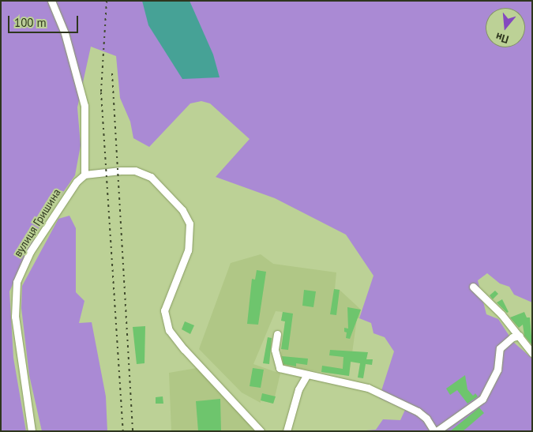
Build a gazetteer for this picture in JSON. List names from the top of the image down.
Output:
{
  "streets": {
    "street": ["вулиця Гришина"]
  },
  "scale_bar": "100 m",
  "north": "bottom"
}
